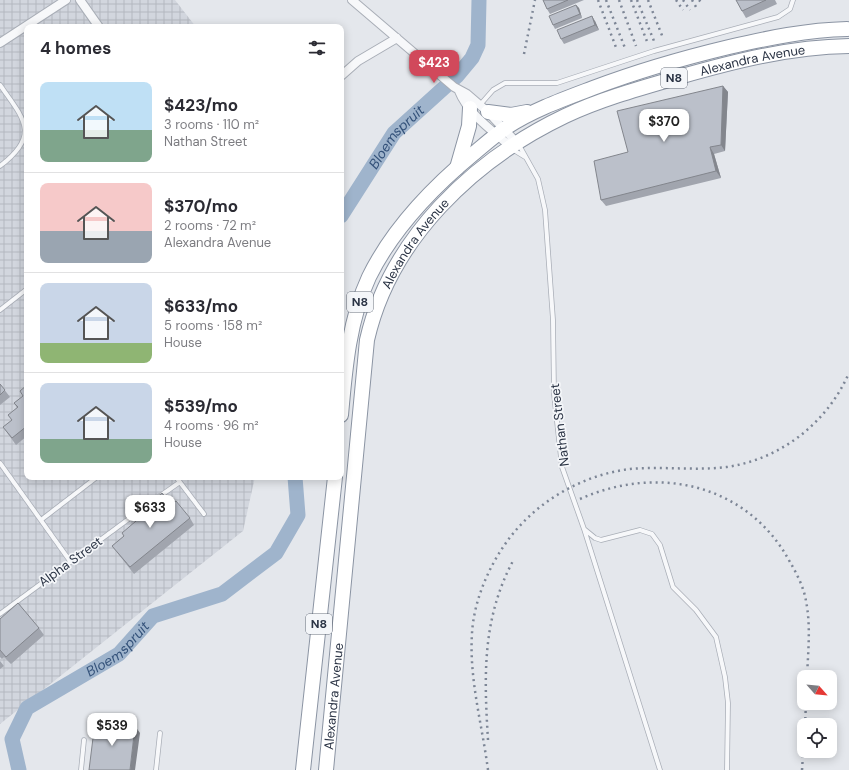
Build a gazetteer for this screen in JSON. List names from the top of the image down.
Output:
{
  "streets": {
    "highway": ["Alexandra Avenue", "N8"],
    "street": ["Nathan Street"],
    "lane": ["Alpha Street"]
  },
  "crossings": [
    ["Alexandra Avenue", "Nathan Street"]
  ],
  "water": ["Bloemspruit"],
  "north": "bottom right",
  "page": {
    "heading": "4 homes",
    "price": [
      "$423",
      "$370",
      "$633",
      "$539"
    ],
    "list": [
      {
        "name": "$423/mo",
        "note": "3 rooms · 110 m² · Nathan Street"
      },
      {
        "name": "$370/mo",
        "note": "2 rooms · 72 m² · Alexandra Avenue"
      },
      {
        "name": "$633/mo",
        "note": "5 rooms · 158 m² · House"
      },
      {
        "name": "$539/mo",
        "note": "4 rooms · 96 m² · House"
      }
    ]
  }
}
